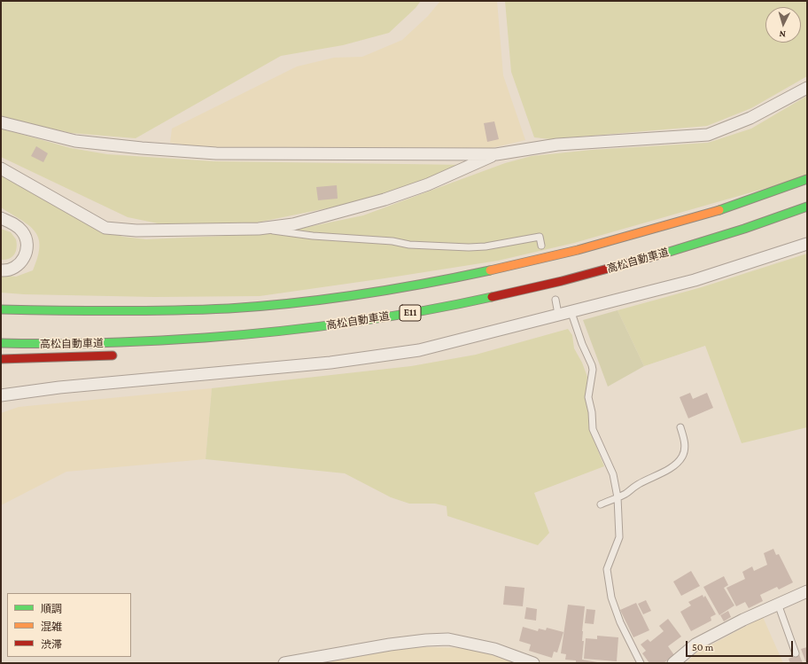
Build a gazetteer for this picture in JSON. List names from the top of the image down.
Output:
{
  "streets": {
    "highway": ["高松自動車道", "E11"]
  },
  "legend": ["順調", "混雑", "渋滞"],
  "scale_bar": "50 m",
  "north": "bottom"
}
